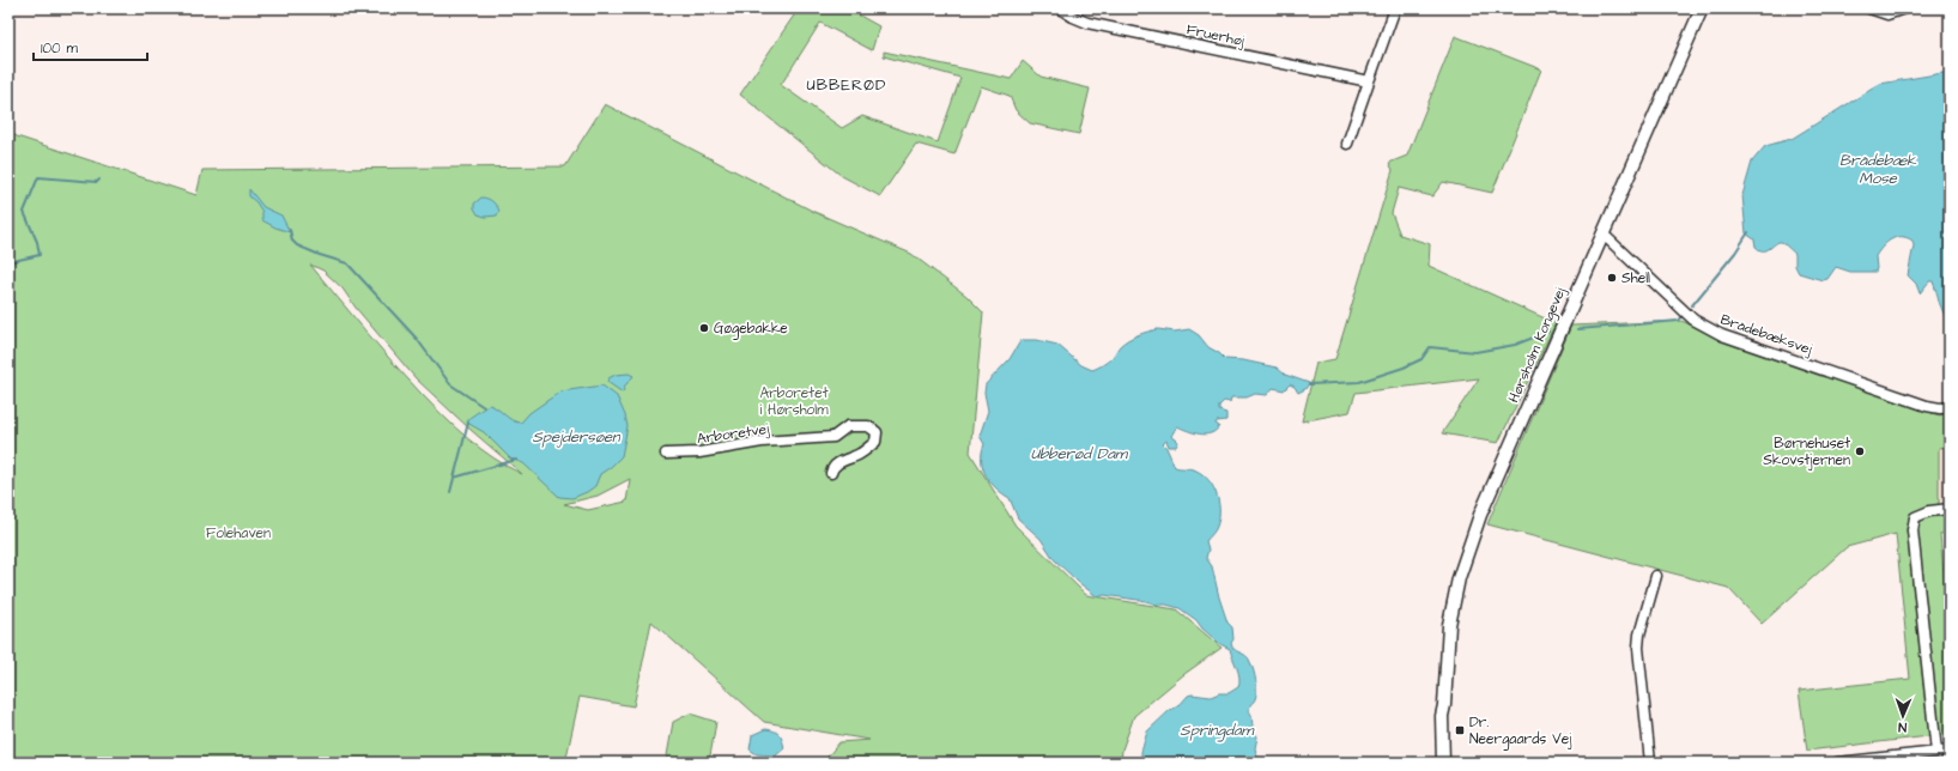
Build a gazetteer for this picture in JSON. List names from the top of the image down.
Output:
{
  "streets": {
    "main road": ["Hørsholm Kongevej"],
    "street": ["Fruerhøj", "Brådebæksvej", "Arboretvej"]
  },
  "crossings": [
    ["Brådebæksvej", "Hørsholm Kongevej"]
  ],
  "districts": ["UBBERØD"],
  "water": [
    "Brådebæk Mose",
    "Spejdersøen",
    "Ubberød Dam",
    "Springdam"
  ],
  "parks": ["Arboretet i Hørsholm", "Folehaven"],
  "places": {
    "other": ["Shell", "Gøgebakke", "Børnehuset Skovstjernen"],
    "transit": ["Dr. Neergaards Vej"]
  },
  "scale_bar": "100 m",
  "north": "bottom"
}
